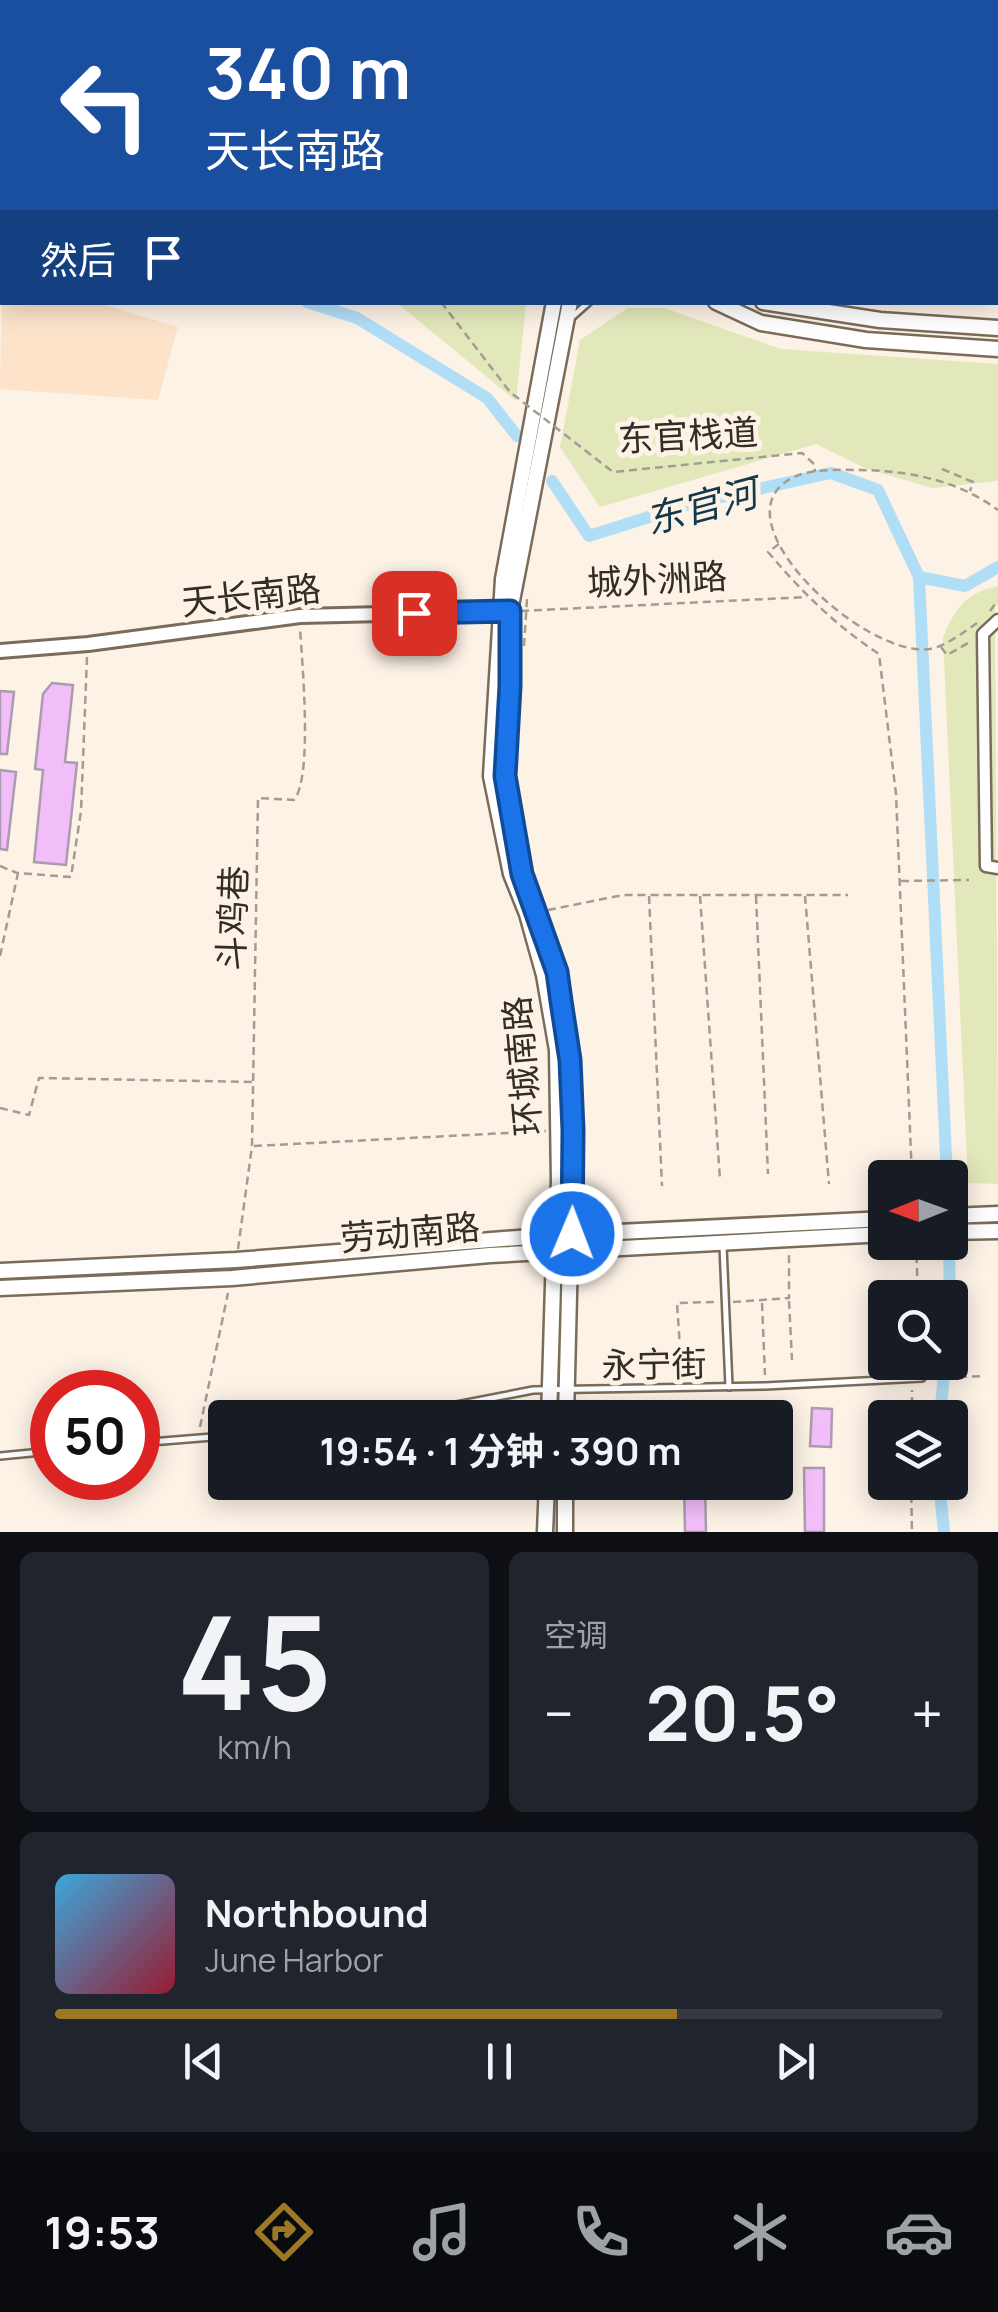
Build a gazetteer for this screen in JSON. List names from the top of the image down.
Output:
{
  "streets": {
    "main road": ["环城南路", "劳动南路"],
    "street": ["天长南路"],
    "lane": ["永宁街"],
    "path": ["东官栈道", "城外洲路", "斗鸡巷"]
  },
  "crossings": [
    ["城外洲路", "天长南路"],
    ["城外洲路", "环城南路"],
    ["天长南路", "斗鸡巷"],
    ["天长南路", "环城南路"],
    ["斗鸡巷", "劳动南路"],
    ["环城南路", "劳动南路"],
    ["环城南路", "永宁街"]
  ],
  "water": ["东官河"],
  "north": "left",
  "page": {
    "turn": ["340 m", "天长南路"],
    "then": "然后",
    "limit": "50",
    "trip": "19:54 · 1 分钟 · 390 m",
    "tile": [
      ["45", "km/h"],
      "空调"
    ],
    "heat": ["−", "20.5°", "+"],
    "song": ["Northbound", "June Harbor"],
    "tabs": "19:53"
  }
}
